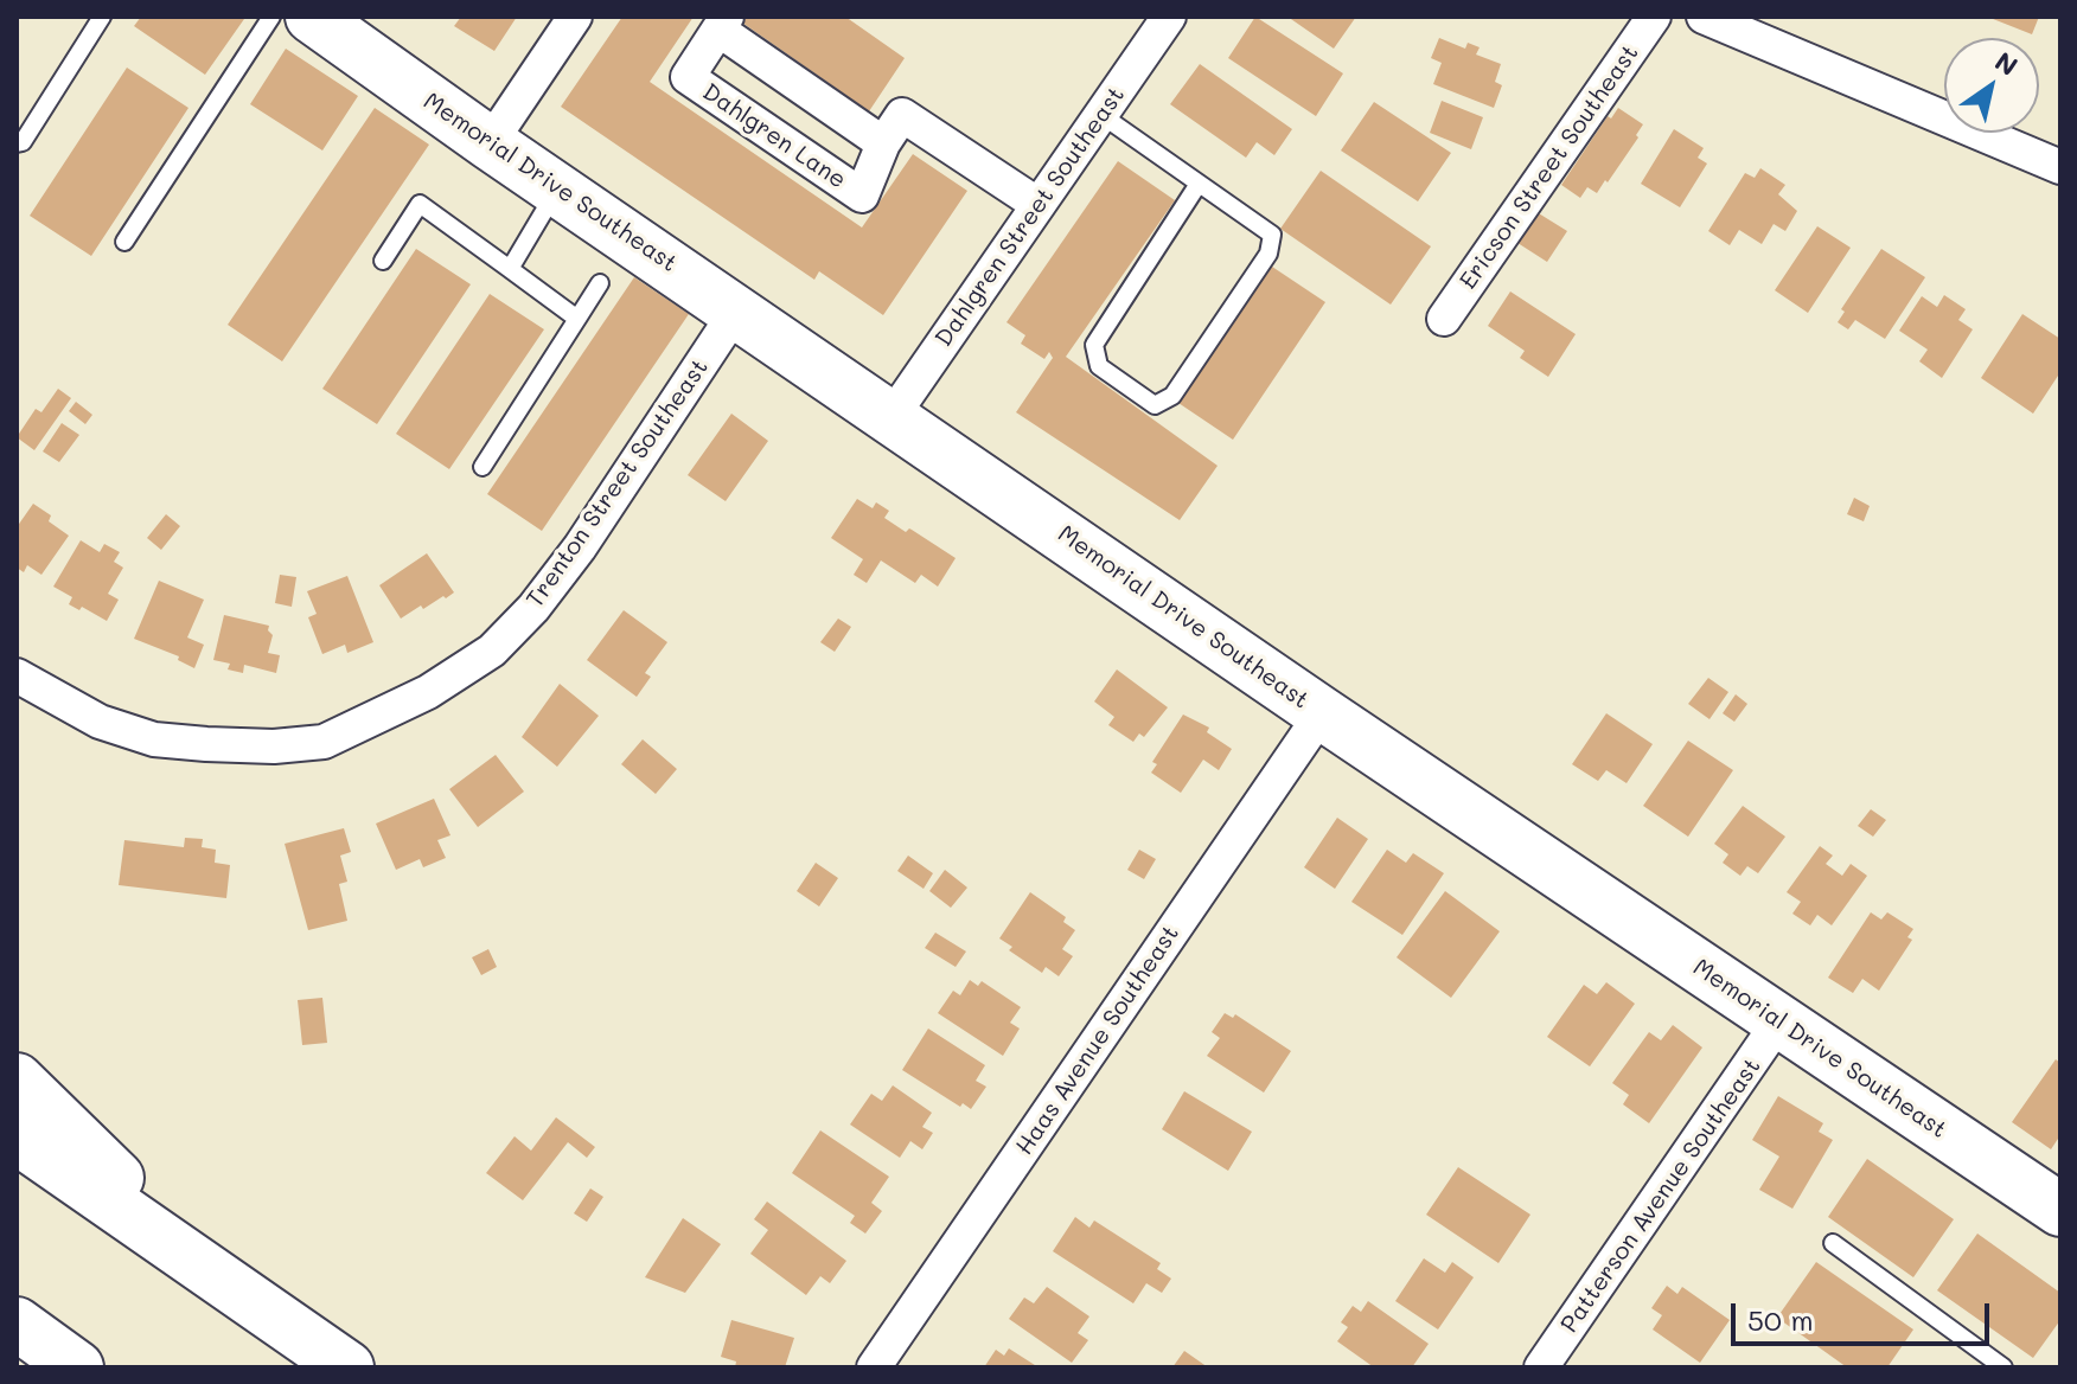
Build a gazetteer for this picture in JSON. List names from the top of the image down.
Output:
{
  "streets": {
    "main road": ["Memorial Drive Southeast"],
    "street": [
      "Dahlgren Lane",
      "Ericson Street Southeast",
      "Dahlgren Street Southeast",
      "Trenton Street Southeast",
      "Haas Avenue Southeast",
      "Patterson Avenue Southeast"
    ]
  },
  "crossings": [
    ["Memorial Drive Southeast", "Dahlgren Street Southeast"],
    ["Memorial Drive Southeast", "Trenton Street Southeast"],
    ["Memorial Drive Southeast", "Haas Avenue Southeast"],
    ["Memorial Drive Southeast", "Patterson Avenue Southeast"]
  ],
  "scale_bar": "50 m",
  "north": "top right"
}
